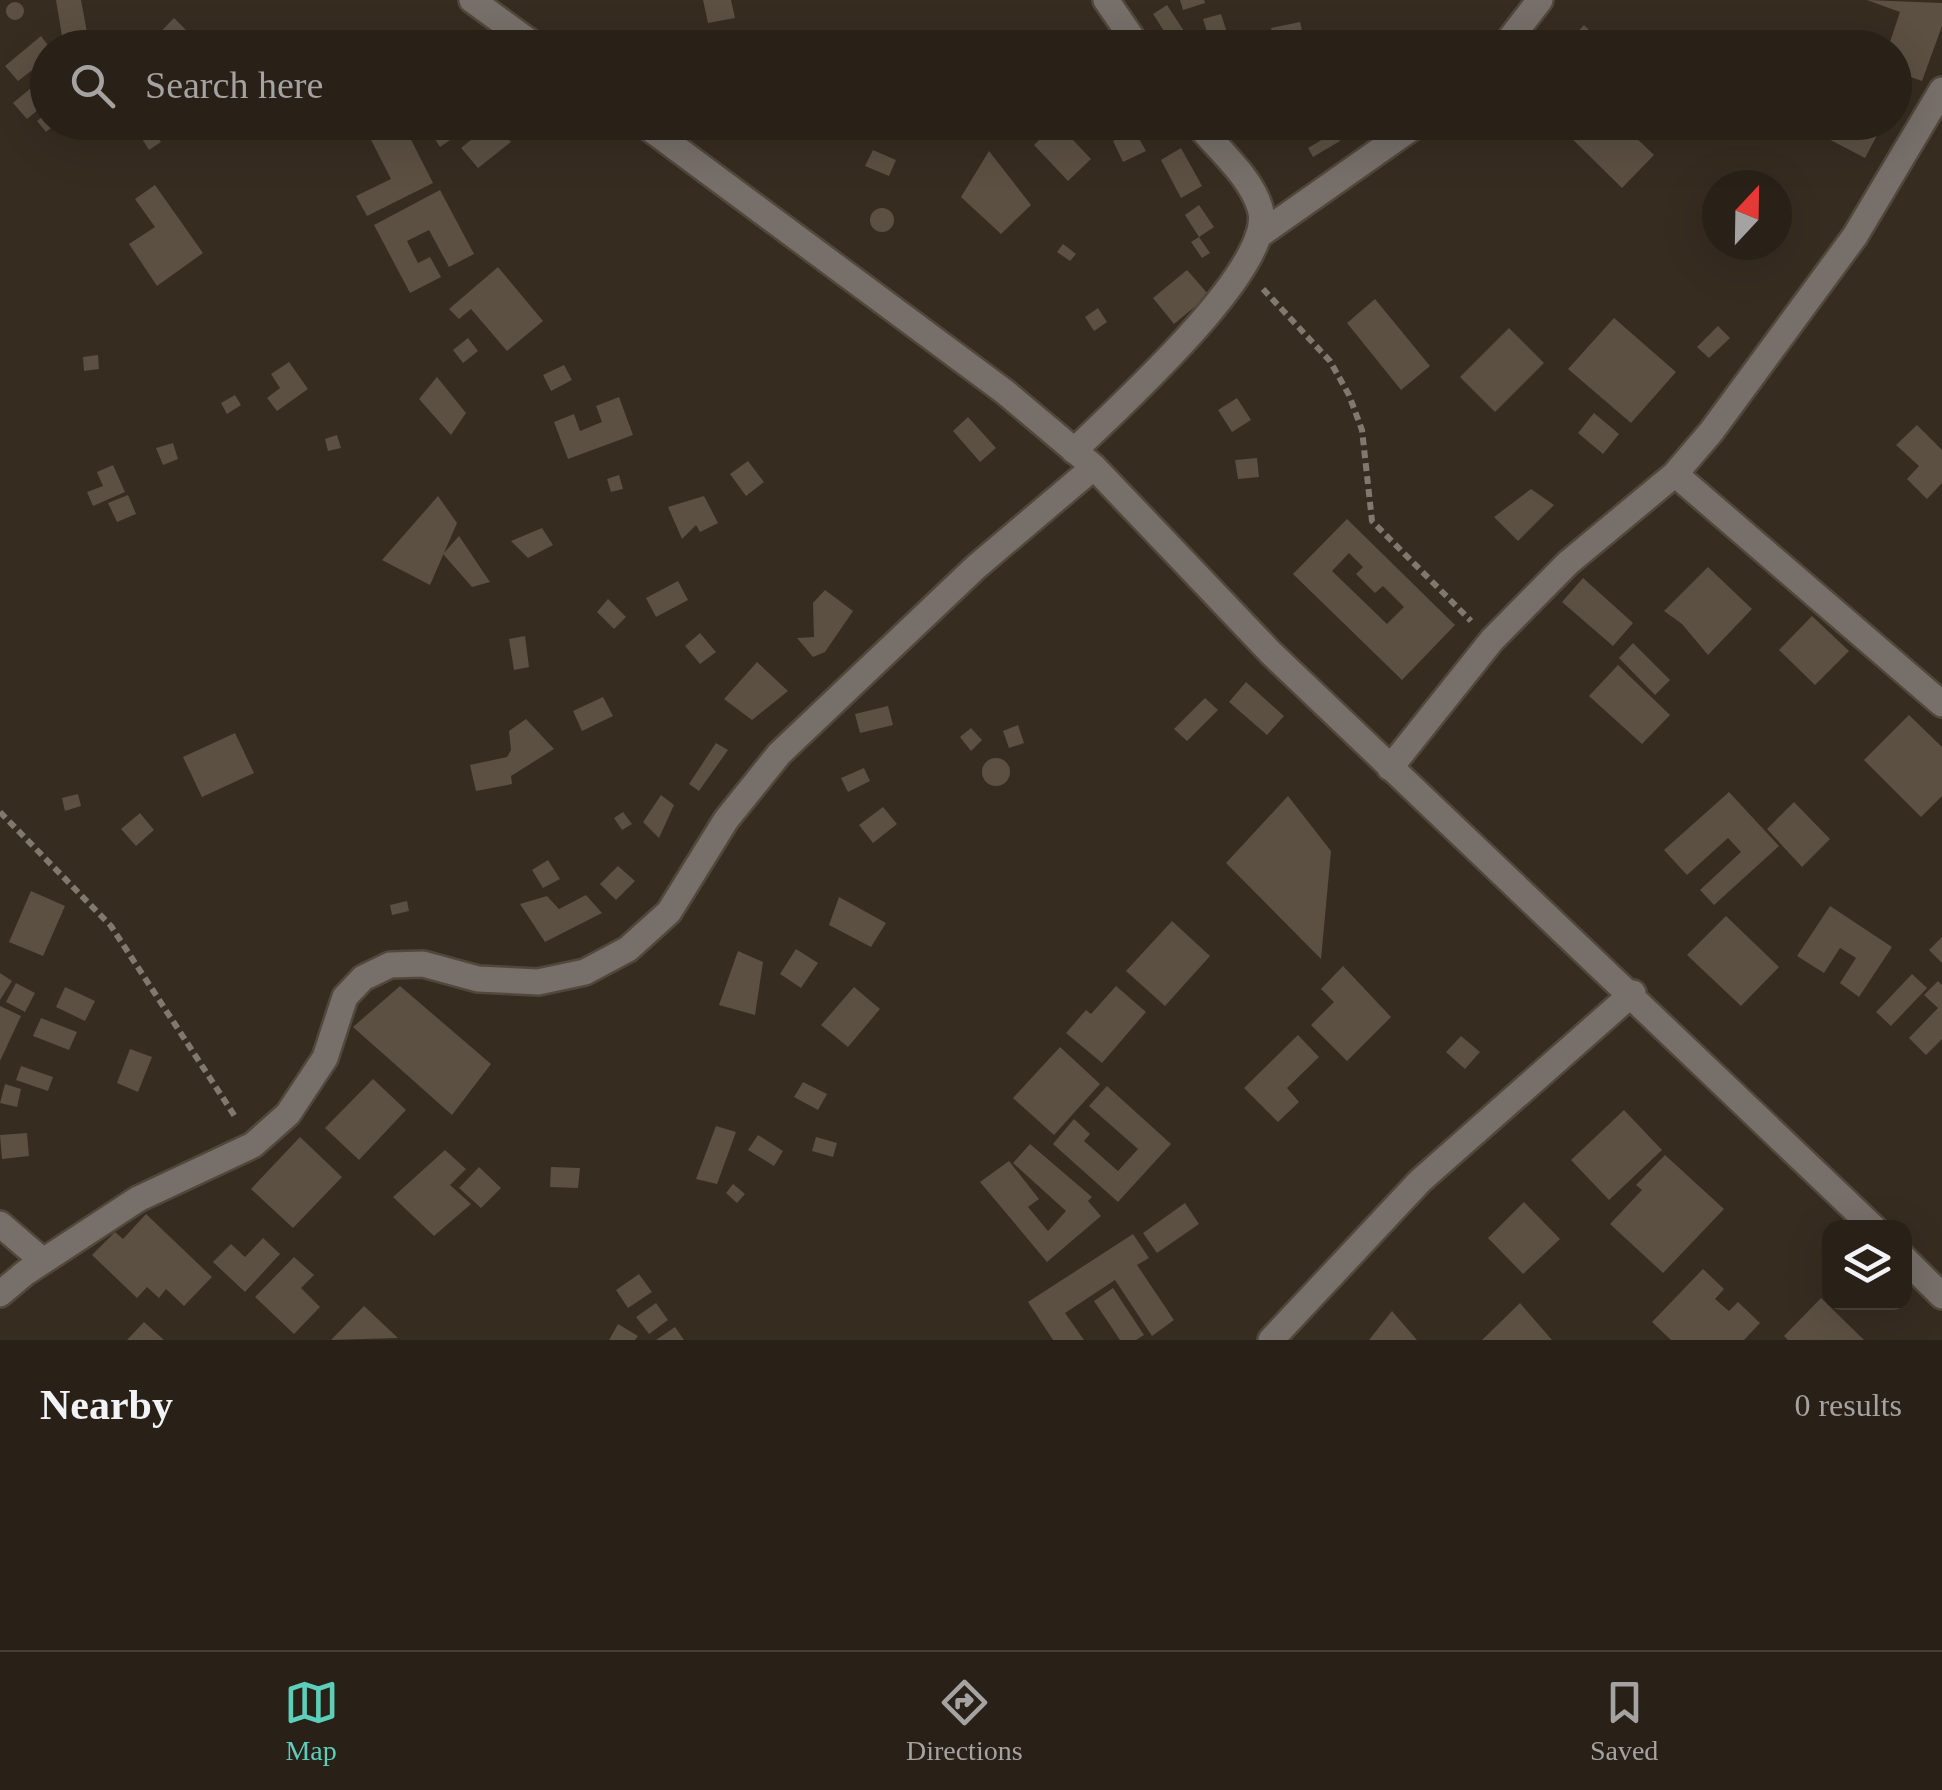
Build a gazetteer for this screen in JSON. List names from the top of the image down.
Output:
{
  "north": "top",
  "page": {
    "search": "Search here",
    "heading": ["Nearby", "0 results"],
    "nav": ["Map", "Directions", "Saved"]
  }
}
